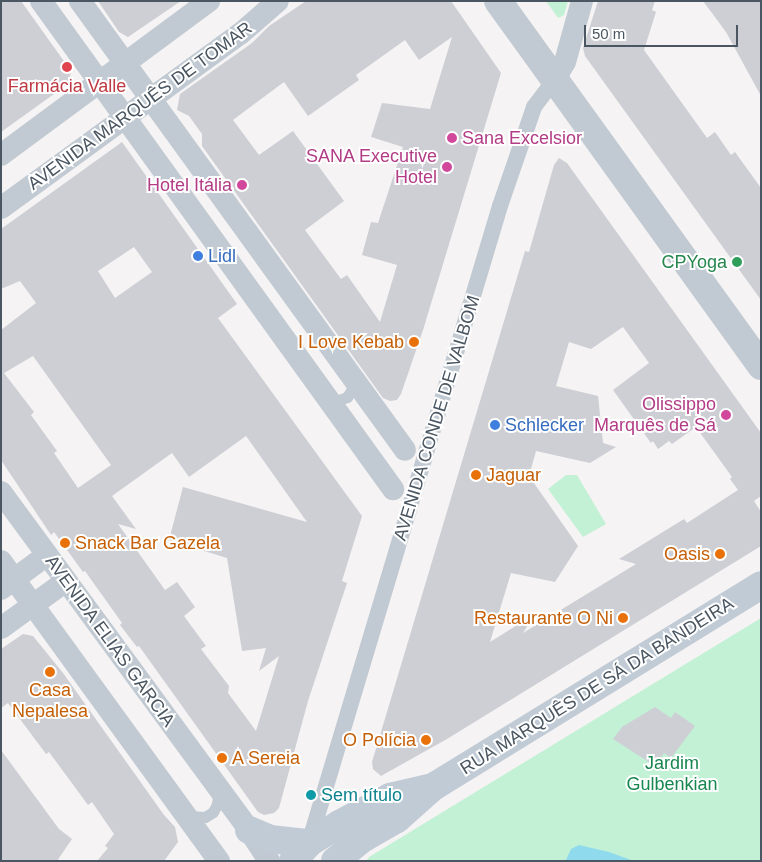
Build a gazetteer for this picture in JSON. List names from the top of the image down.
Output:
{
  "streets": {
    "main road": ["RUA MARQUÊS DE SÁ DA BANDEIRA"],
    "street": ["AVENIDA MARQUÊS DE TOMAR", "AVENIDA CONDE DE VALBOM", "AVENIDA ELIAS GARCIA"]
  },
  "crossings": [
    ["AVENIDA CONDE DE VALBOM", "RUA MARQUÊS DE SÁ DA BANDEIRA"]
  ],
  "parks": ["Jardim Gulbenkian"],
  "places": [
    "Farmácia Valle",
    "Sana Excelsior",
    "SANA Executive Hotel",
    "Hotel Itália",
    "Lidl",
    "CPYoga",
    "I Love Kebab",
    "Olissippo Marquês de Sá",
    "Schlecker",
    "Jaguar",
    "Snack Bar Gazela",
    "Oasis",
    "Restaurante O Ni",
    "Casa Nepalesa",
    "O Polícia",
    "A Sereia",
    "Sem título"
  ],
  "scale_bar": "50 m"
}
